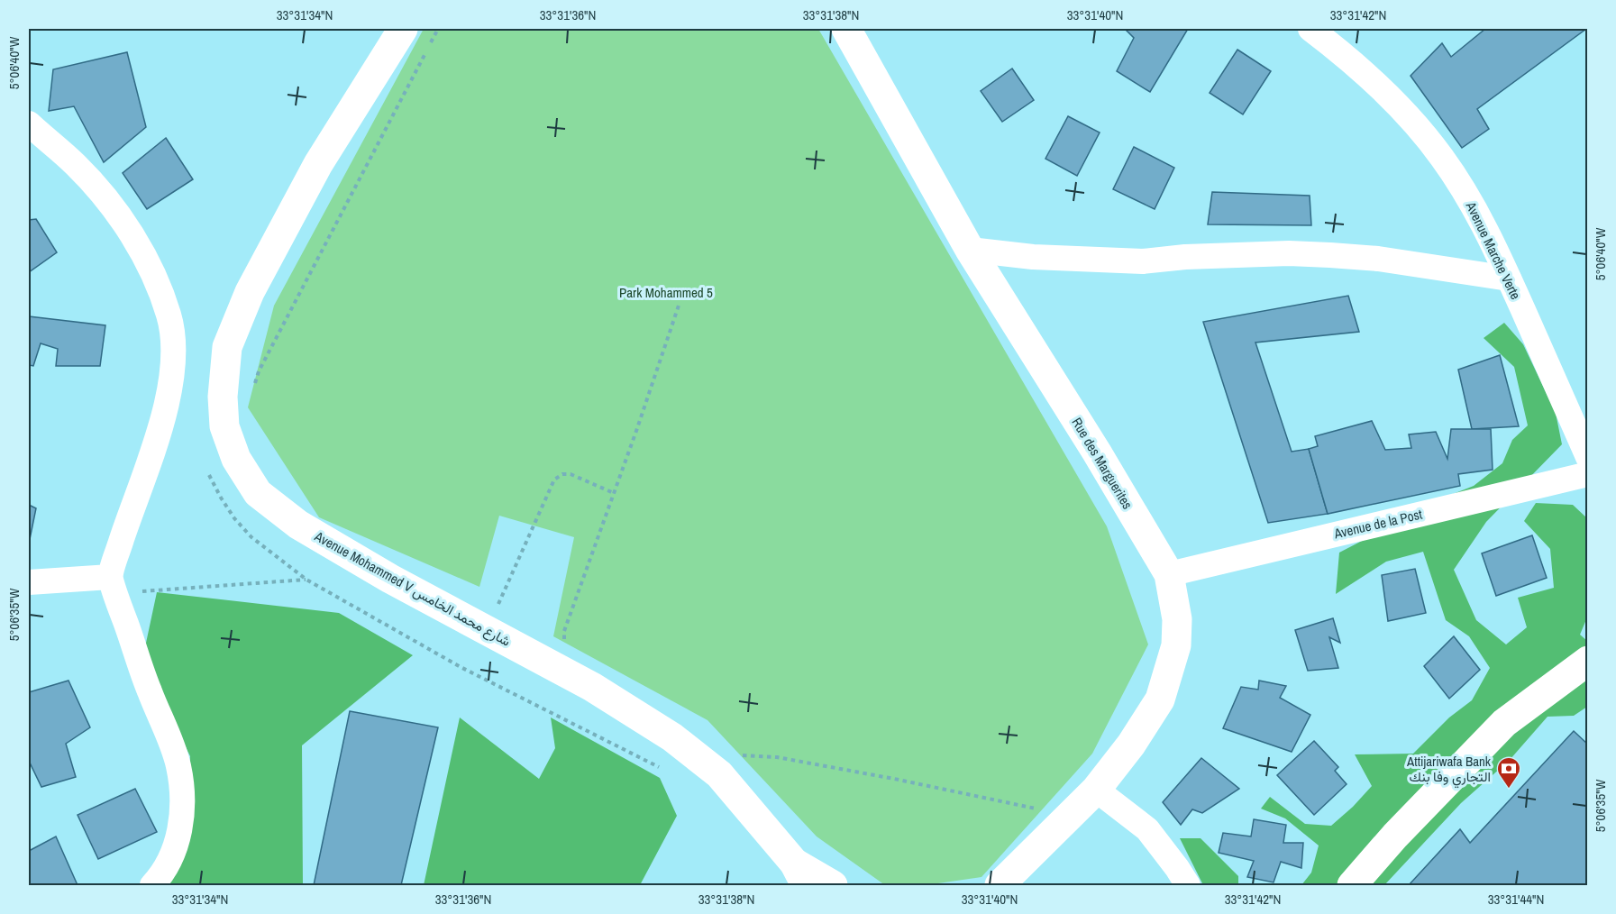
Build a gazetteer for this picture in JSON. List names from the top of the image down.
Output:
{
  "streets": {
    "main road": ["Rue des Marguerites", "Avenue Mohammed V شارع محمد الخامس"],
    "street": ["Avenue Marche Verte", "Avenue de la Post"]
  },
  "crossings": [
    ["Rue des Marguerites", "Avenue de la Post"]
  ],
  "parks": ["Park Mohammed 5"],
  "places": {
    "bank": ["Attijariwafa Bank التجاري وفا بنك"]
  },
  "coordinates": [
    "33°31'34\"N",
    "33°31'36\"N",
    "33°31'38\"N",
    "33°31'40\"N",
    "33°31'42\"N",
    "5°06'40\"W",
    "5°06'35\"W",
    "33°31'44\"N"
  ]
}
